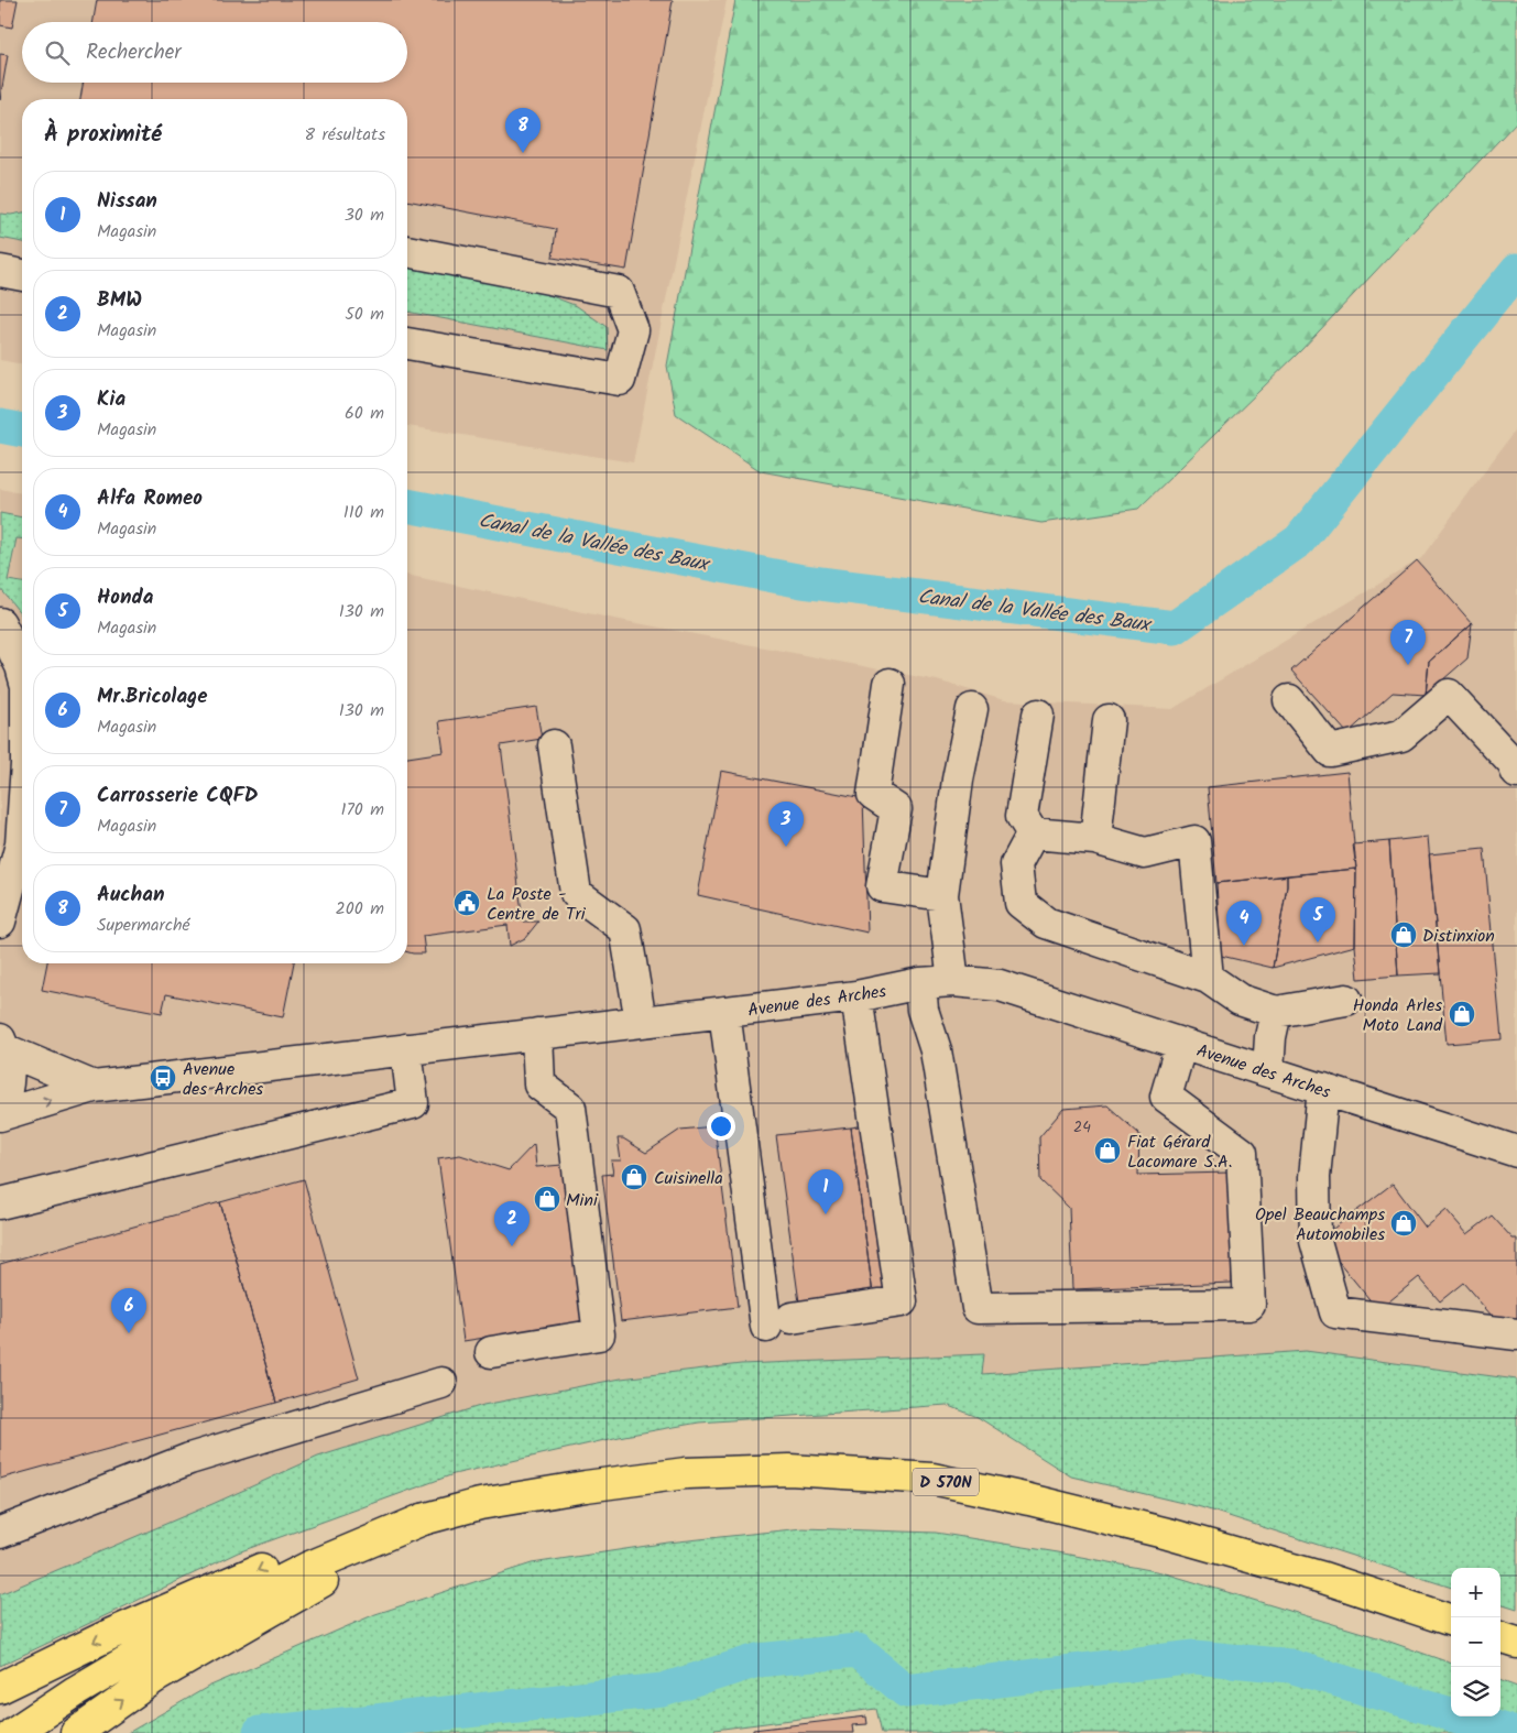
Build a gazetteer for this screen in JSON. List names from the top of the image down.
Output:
{
  "streets": {
    "main road": ["D 570N"],
    "street": ["Avenue des Arches"]
  },
  "water": ["Canal de la Vallée des Baux"],
  "places": {
    "public building": ["La Poste - Centre de Tri"],
    "shop": [
      "Distinxion",
      "Honda Arles Moto Land",
      "Fiat Gérard Lacomare S.A.",
      "Cuisinella",
      "Mini",
      "Opel Beauchamps Automobiles"
    ],
    "bus stop": ["Avenue des Arches"]
  },
  "house_numbers": ["24"],
  "page": {
    "search": "Rechercher",
    "heading": ["À proximité", "8 résultats"],
    "pins": [
      "8",
      "7",
      "3",
      "5",
      "4",
      "1",
      "2",
      "6"
    ],
    "list": [
      {
        "mark": "1",
        "name": "Nissan",
        "note": "Magasin",
        "value": "30 m"
      },
      {
        "mark": "2",
        "name": "BMW",
        "note": "Magasin",
        "value": "50 m"
      },
      {
        "mark": "3",
        "name": "Kia",
        "note": "Magasin",
        "value": "60 m"
      },
      {
        "mark": "4",
        "name": "Alfa Romeo",
        "note": "Magasin",
        "value": "110 m"
      },
      {
        "mark": "5",
        "name": "Honda",
        "note": "Magasin",
        "value": "130 m"
      },
      {
        "mark": "6",
        "name": "Mr.Bricolage",
        "note": "Magasin",
        "value": "130 m"
      },
      {
        "mark": "7",
        "name": "Carrosserie CQFD",
        "note": "Magasin",
        "value": "170 m"
      },
      {
        "mark": "8",
        "name": "Auchan",
        "note": "Supermarché",
        "value": "200 m"
      }
    ],
    "map_buttons": ["+", "−"]
  }
}
